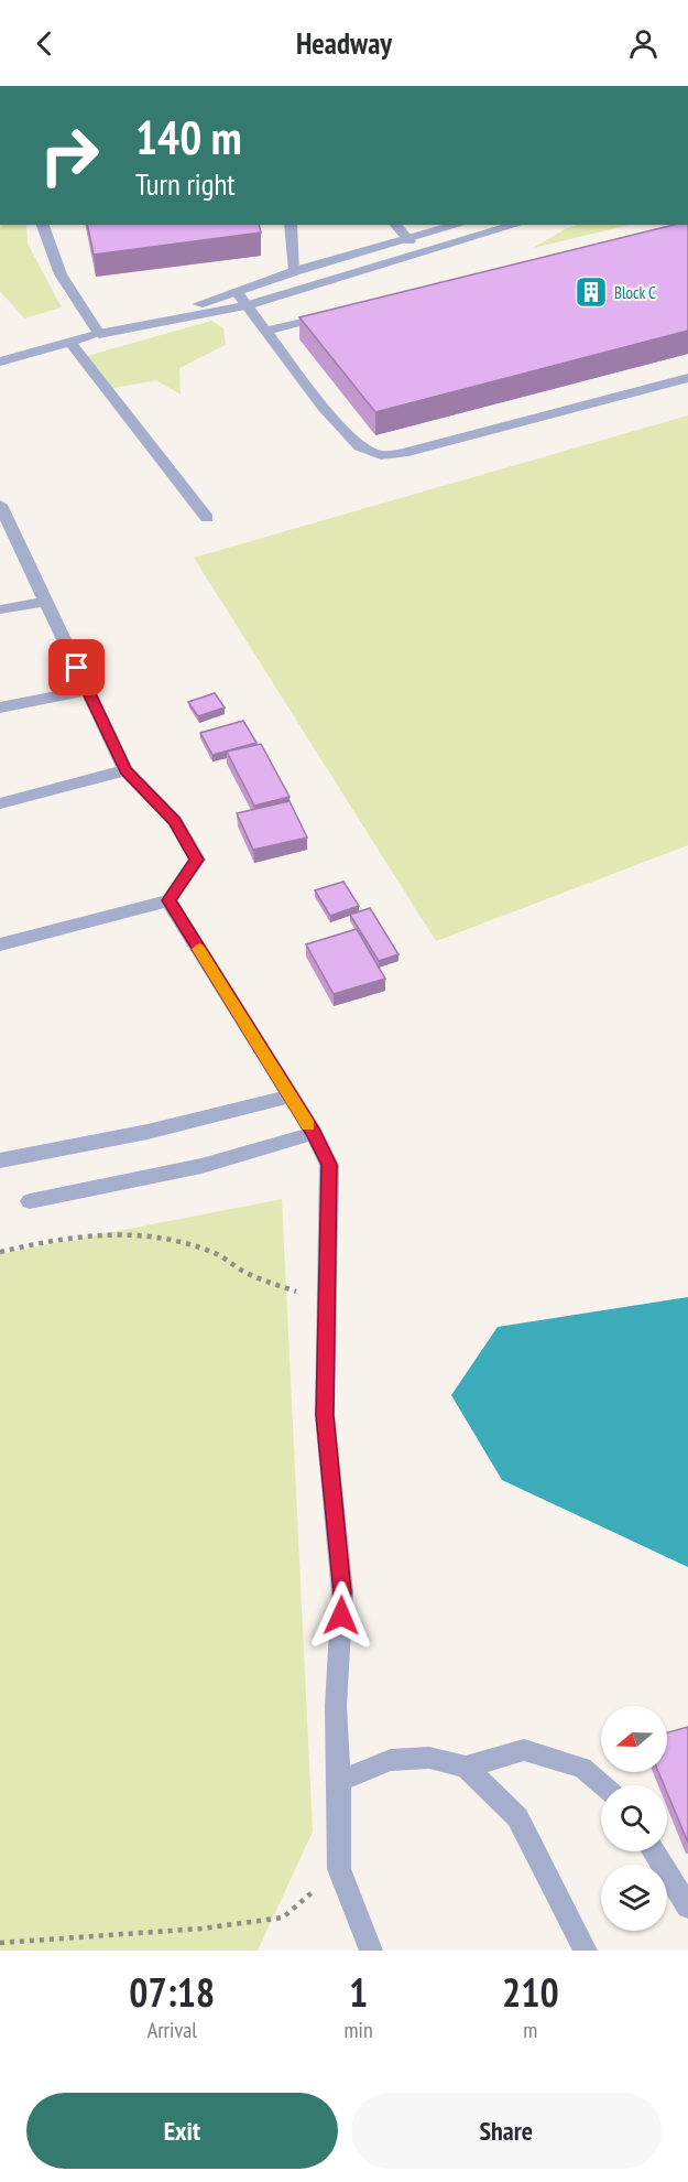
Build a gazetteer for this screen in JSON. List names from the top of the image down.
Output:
{
  "places": {
    "building": ["Block C"]
  },
  "north": "left",
  "page": {
    "header": "Headway",
    "turn": ["140 m", "Turn right"],
    "eta": [
      "07:18",
      "Arrival",
      "1",
      "min",
      "210",
      "m"
    ],
    "buttons": ["Exit", "Share"]
  }
}
